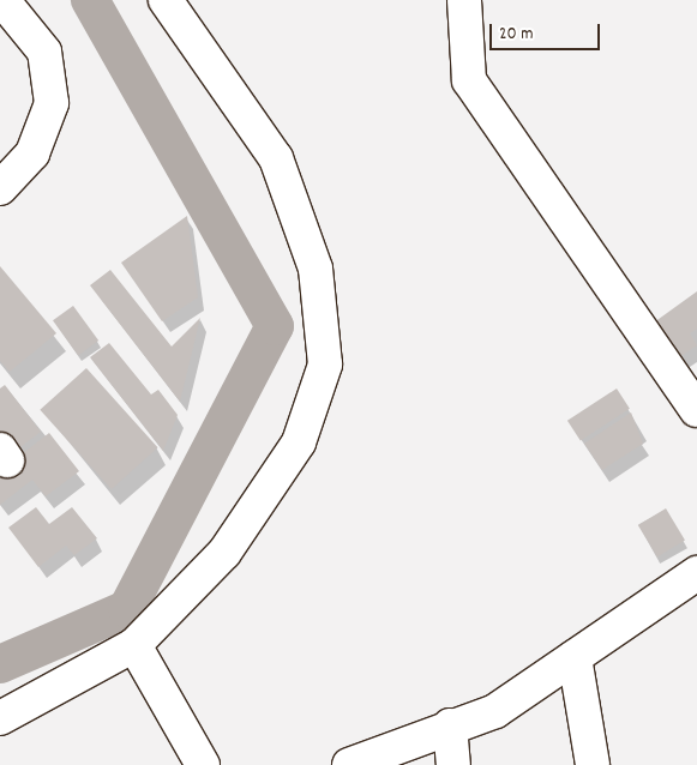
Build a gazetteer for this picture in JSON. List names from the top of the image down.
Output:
{
  "scale_bar": "20 m"
}
